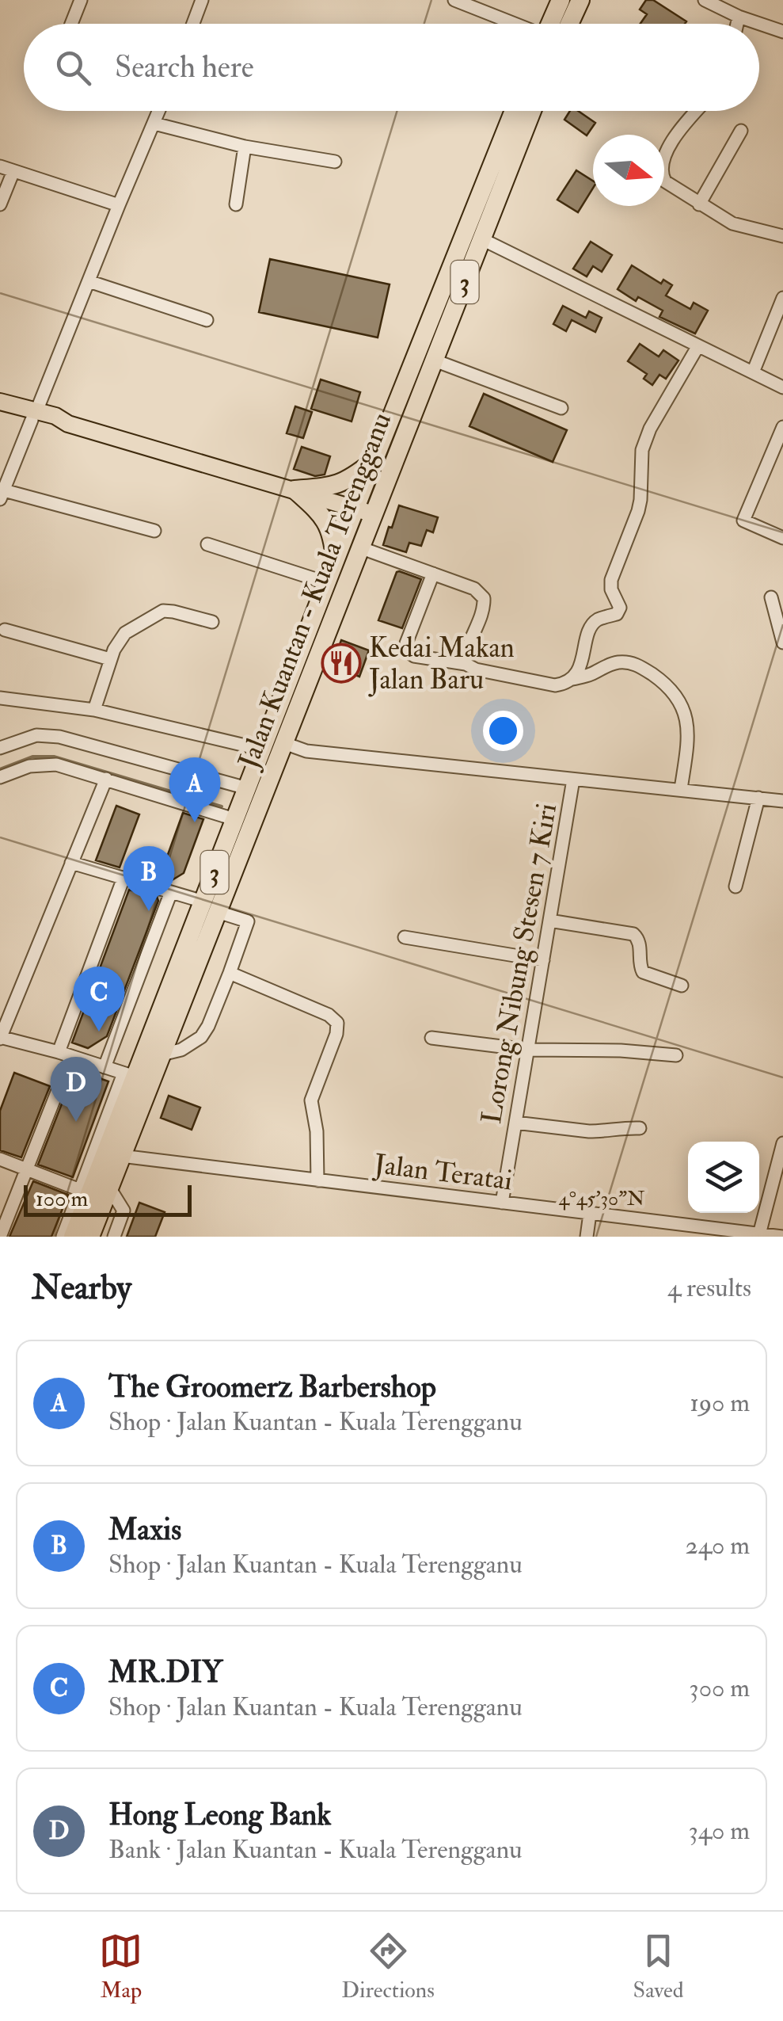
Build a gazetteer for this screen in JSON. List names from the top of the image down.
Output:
{
  "streets": {
    "highway": ["3", "Jalan Kuantan - Kuala Terengganu"],
    "street": ["Lorong Nibung Stesen 7 Kiri", "Jalan Teratai"]
  },
  "crossings": [
    ["Jalan Kuantan - Kuala Terengganu", "Jalan Teratai"],
    ["Lorong Nibung Stesen 7 Kiri", "Jalan Teratai"]
  ],
  "places": {
    "restaurant": ["Kedai Makan Jalan Baru"]
  },
  "scale_bar": "100 m",
  "north": "right",
  "page": {
    "search": "Search here",
    "pins": [
      "A",
      "B",
      "C",
      "D"
    ],
    "scale": "100 m",
    "heading": ["Nearby", "4 results"],
    "list": [
      {
        "mark": "A",
        "name": "The Groomerz Barbershop",
        "note": "Shop · Jalan Kuantan - Kuala Terengganu",
        "value": "190 m"
      },
      {
        "mark": "B",
        "name": "Maxis",
        "note": "Shop · Jalan Kuantan - Kuala Terengganu",
        "value": "240 m"
      },
      {
        "mark": "C",
        "name": "MR.DIY",
        "note": "Shop · Jalan Kuantan - Kuala Terengganu",
        "value": "300 m"
      },
      {
        "mark": "D",
        "name": "Hong Leong Bank",
        "note": "Bank · Jalan Kuantan - Kuala Terengganu",
        "value": "340 m"
      }
    ],
    "nav": ["Map", "Directions", "Saved"]
  },
  "coordinates": ["4°45'30\"N"]
}
